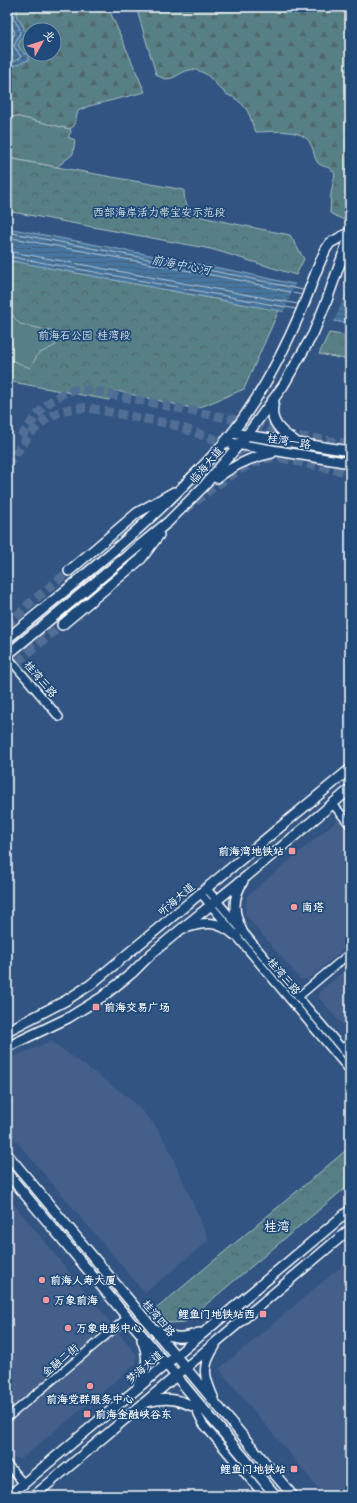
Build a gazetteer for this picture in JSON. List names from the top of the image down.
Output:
{
  "streets": {
    "main road": [
      "桂湾一路",
      "临海大道",
      "听海大道",
      "桂湾四路",
      "梦海大道"
    ],
    "street": ["桂湾三路", "金融二街"]
  },
  "crossings": [
    ["桂湾一路", "临海大道"],
    ["临海大道", "桂湾三路"],
    ["桂湾三路", "听海大道"],
    ["桂湾四路", "梦海大道"]
  ],
  "districts": ["桂湾"],
  "water": ["前海中心河"],
  "parks": ["西部海岸活力带宝安示范段", "前海石公园 桂湾段"],
  "places": {
    "transit": [
      "前海湾地铁站",
      "前海交易广场",
      "鲤鱼门地铁站西",
      "前海金融峡谷东",
      "鲤鱼门地铁站"
    ],
    "other": [
      "南塔",
      "前海人寿大厦",
      "万象前海",
      "万象电影中心",
      "前海党群服务中心"
    ]
  },
  "north": "top right"
}
